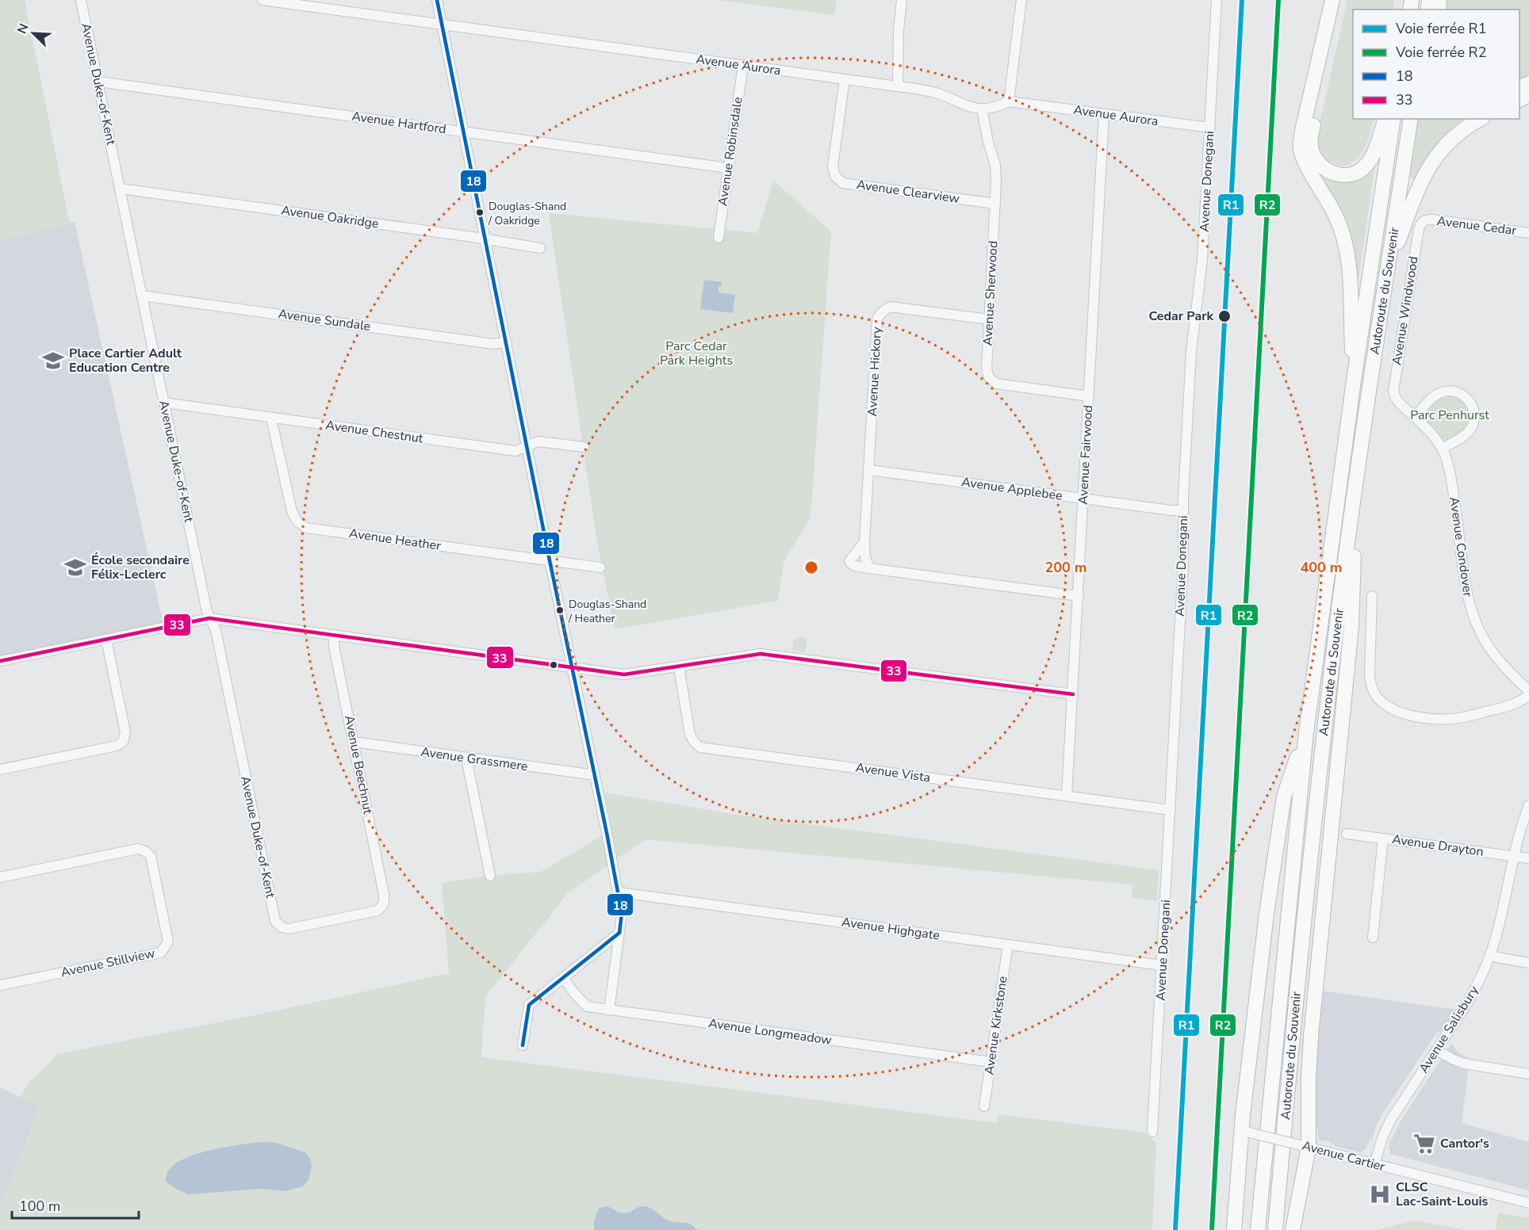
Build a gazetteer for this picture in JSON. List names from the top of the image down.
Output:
{
  "streets": {
    "highway": ["Autoroute du Souvenir"],
    "street": [
      "Avenue Aurora",
      "Avenue Duke-of-Kent",
      "Avenue Hartford",
      "Avenue Robinsdale",
      "Avenue Donegani",
      "Avenue Clearview",
      "Avenue Oakridge",
      "Avenue Cedar",
      "Avenue Sherwood",
      "Avenue Windwood",
      "Avenue Sundale",
      "Avenue Hickory",
      "Avenue Chestnut",
      "Avenue Fairwood",
      "Avenue Applebee",
      "Avenue Heather",
      "Avenue Condover",
      "Avenue Grassmere",
      "Avenue Beechnut",
      "Avenue Vista",
      "Avenue Drayton",
      "Avenue Highgate",
      "Avenue Stillview",
      "Avenue Kirkstone",
      "Avenue Salisbury",
      "Avenue Longmeadow",
      "Avenue Cartier"
    ]
  },
  "crossings": [
    ["Avenue Aurora", "Avenue Robinsdale"],
    ["Avenue Aurora", "Avenue Donegani"],
    ["Avenue Aurora", "Avenue Clearview"],
    ["Avenue Aurora", "Avenue Sherwood"],
    ["Avenue Aurora", "Avenue Fairwood"],
    ["Avenue Duke-of-Kent", "Avenue Hartford"],
    ["Avenue Duke-of-Kent", "Avenue Oakridge"],
    ["Avenue Duke-of-Kent", "Avenue Sundale"],
    ["Avenue Duke-of-Kent", "Avenue Chestnut"],
    ["Avenue Duke-of-Kent", "Avenue Beechnut"],
    ["Avenue Hartford", "Avenue Robinsdale"],
    ["Avenue Donegani", "Avenue Applebee"],
    ["Avenue Donegani", "Avenue Vista"],
    ["Avenue Donegani", "Avenue Highgate"],
    ["Avenue Clearview", "Avenue Sherwood"],
    ["Avenue Cedar", "Avenue Windwood"],
    ["Avenue Sherwood", "Avenue Hickory"],
    ["Avenue Sherwood", "Avenue Fairwood"],
    ["Avenue Windwood", "Avenue Condover"],
    ["Avenue Hickory", "Avenue Applebee"],
    ["Avenue Chestnut", "Avenue Heather"],
    ["Avenue Fairwood", "Avenue Applebee"],
    ["Avenue Fairwood", "Avenue Vista"],
    ["Avenue Grassmere", "Avenue Beechnut"],
    ["Avenue Drayton", "Avenue Salisbury"],
    ["Avenue Highgate", "Avenue Kirkstone"],
    ["Avenue Kirkstone", "Avenue Longmeadow"],
    ["Avenue Salisbury", "Avenue Cartier"]
  ],
  "parks": ["Parc Cedar Park Heights", "Parc Penhurst"],
  "places": {
    "other": ["Douglas-Shand / Oakridge", "Cedar Park", "Douglas-Shand / Heather"],
    "school or university": ["Place Cartier Adult Education Centre", "École secondaire Félix-Leclerc"],
    "supermarket": ["Cantor's"],
    "hospital": ["CLSC Lac-Saint-Louis"]
  },
  "lines": [
    "rail line R1",
    "rail line R2",
    "transit line 18",
    "transit line 33"
  ],
  "legend": [
    "Voie ferrée R1",
    "Voie ferrée R2",
    "18",
    "33"
  ],
  "scale_bar": "100 m",
  "north": "top left",
  "rings": ["200 m", "400 m"]
}
